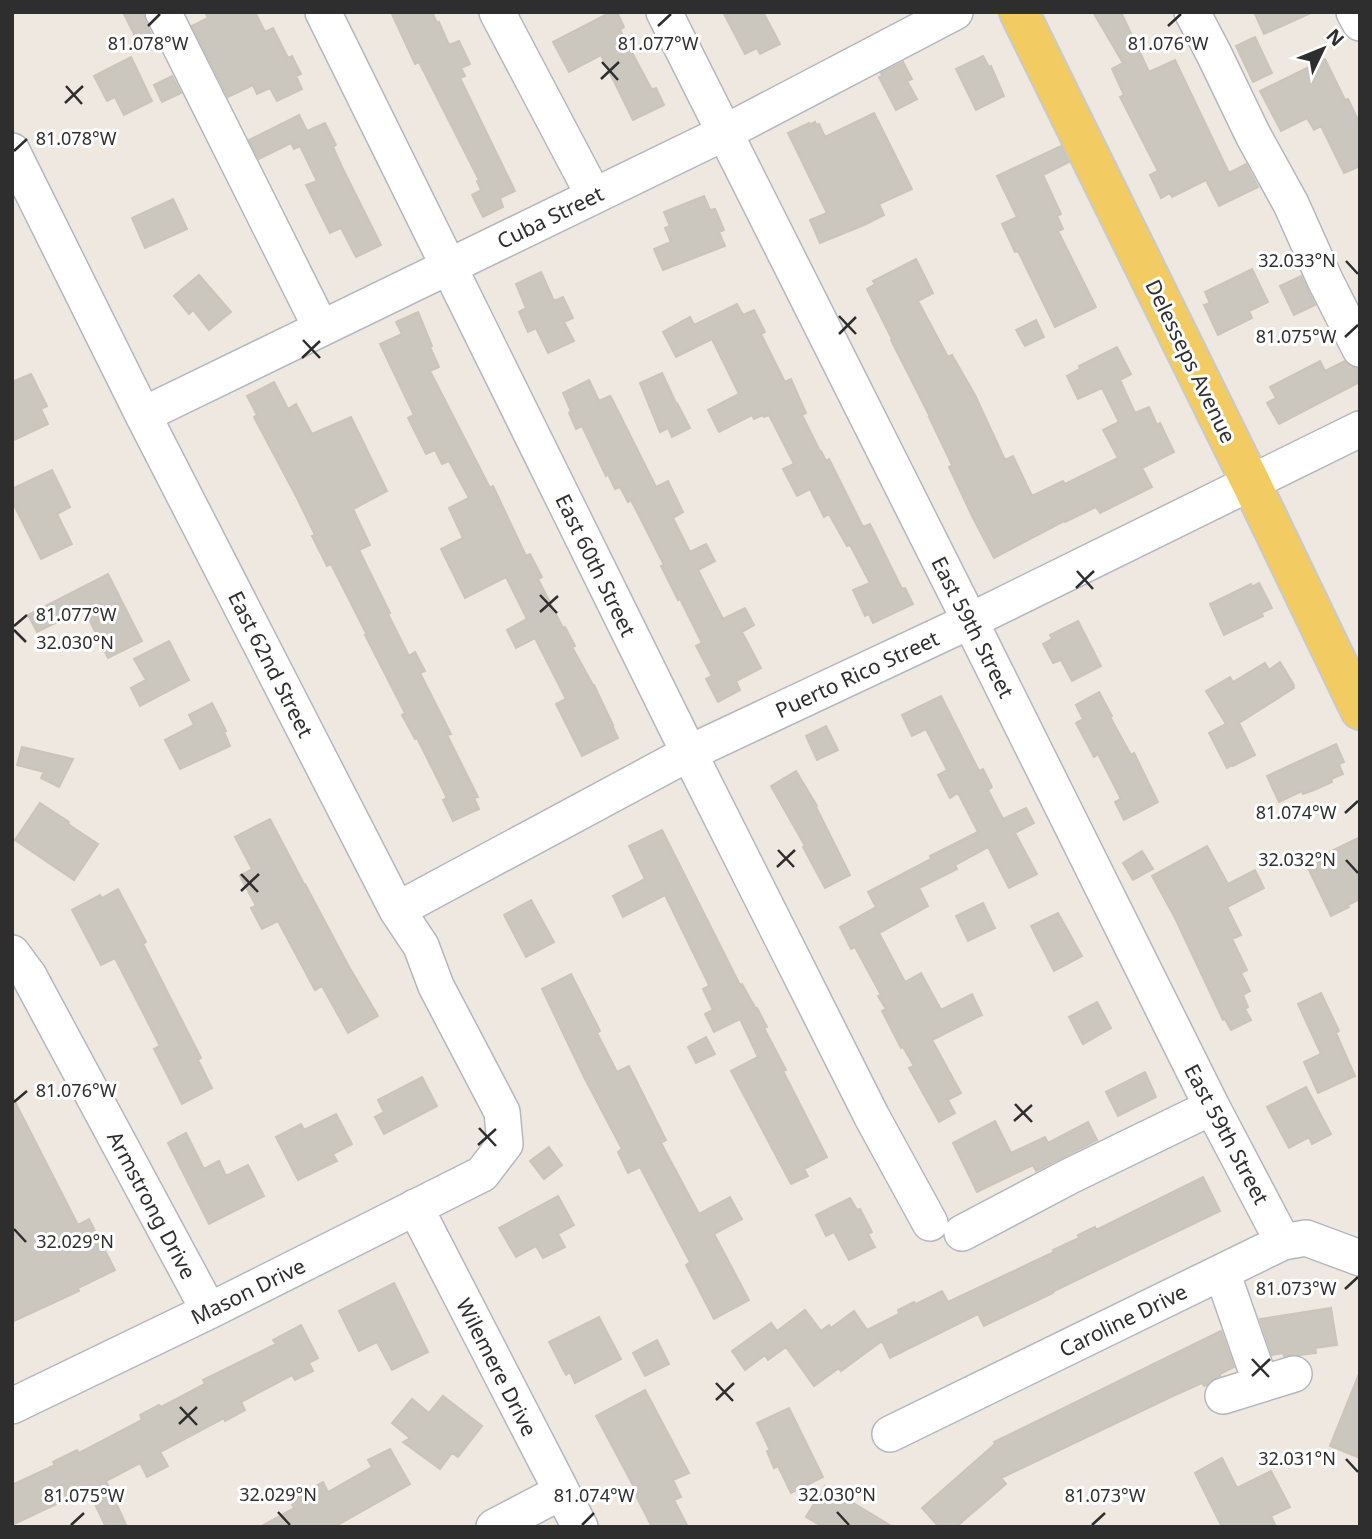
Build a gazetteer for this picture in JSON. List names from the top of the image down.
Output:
{
  "streets": {
    "main road": ["Delesseps Avenue"],
    "street": [
      "Cuba Street",
      "East 60th Street",
      "East 59th Street",
      "East 62nd Street",
      "Puerto Rico Street",
      "Armstrong Drive",
      "Mason Drive",
      "Caroline Drive",
      "Wilemere Drive"
    ]
  },
  "crossings": [
    ["Cuba Street", "East 60th Street"],
    ["Cuba Street", "East 59th Street"],
    ["Cuba Street", "East 62nd Street"],
    ["Delesseps Avenue", "Puerto Rico Street"],
    ["East 60th Street", "East 59th Street"],
    ["East 60th Street", "Puerto Rico Street"],
    ["East 59th Street", "Puerto Rico Street"],
    ["East 59th Street", "Caroline Drive"],
    ["East 62nd Street", "Puerto Rico Street"],
    ["East 62nd Street", "Mason Drive"],
    ["Armstrong Drive", "Mason Drive"],
    ["Mason Drive", "Wilemere Drive"]
  ],
  "north": "top right",
  "coordinates": [
    "81.078°W",
    "81.077°W",
    "81.076°W",
    "32.033°N",
    "81.075°W",
    "32.030°N",
    "81.074°W",
    "32.032°N",
    "32.029°N",
    "81.073°W",
    "32.031°N"
  ]
}
